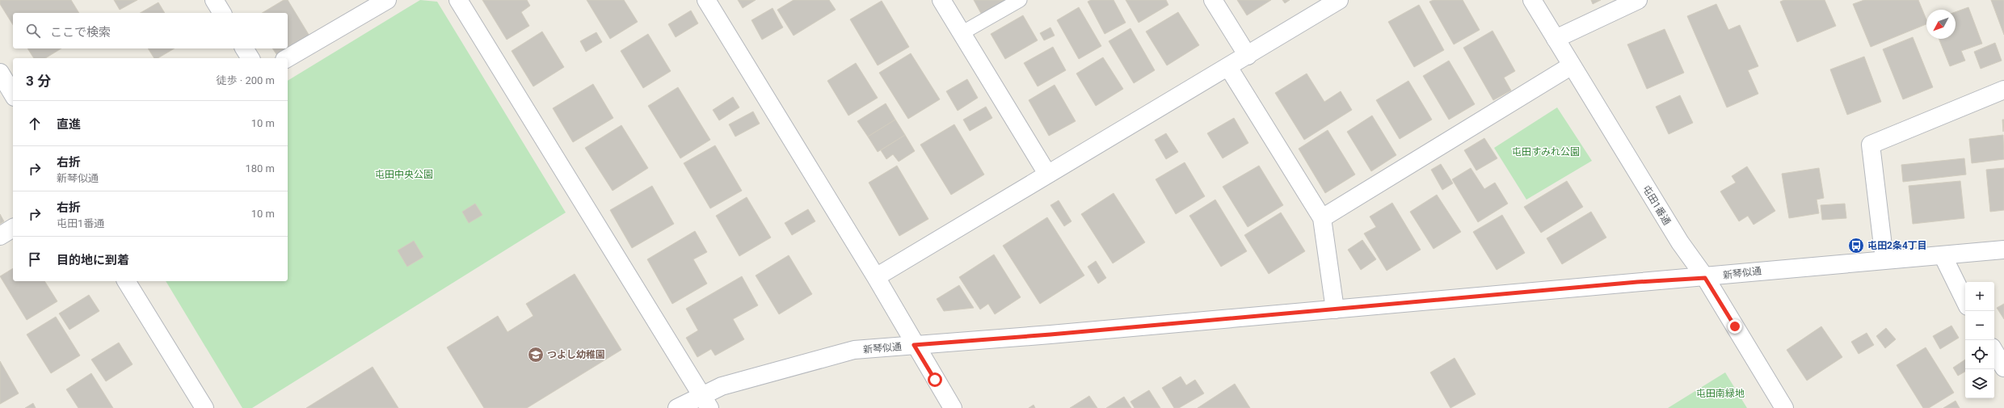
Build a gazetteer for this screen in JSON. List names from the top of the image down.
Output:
{
  "streets": {
    "street": ["屯田1番通", "新琴似通"]
  },
  "crossings": [
    ["屯田1番通", "新琴似通"]
  ],
  "parks": ["屯田すみれ公園", "屯田中央公園", "屯田南緑地"],
  "places": {
    "bus stop": ["屯田2条4丁目"],
    "school or university": ["つよし幼稚園"]
  },
  "north": "bottom left",
  "page": {
    "search": "ここで検索",
    "heading": ["3 分", "徒歩 · 200 m"],
    "list": [
      ["直進", "10 m"],
      ["右折", "新琴似通", "180 m"],
      ["右折", "屯田1番通", "10 m"],
      "目的地に到着"
    ],
    "map_buttons": ["+", "−"]
  }
}
